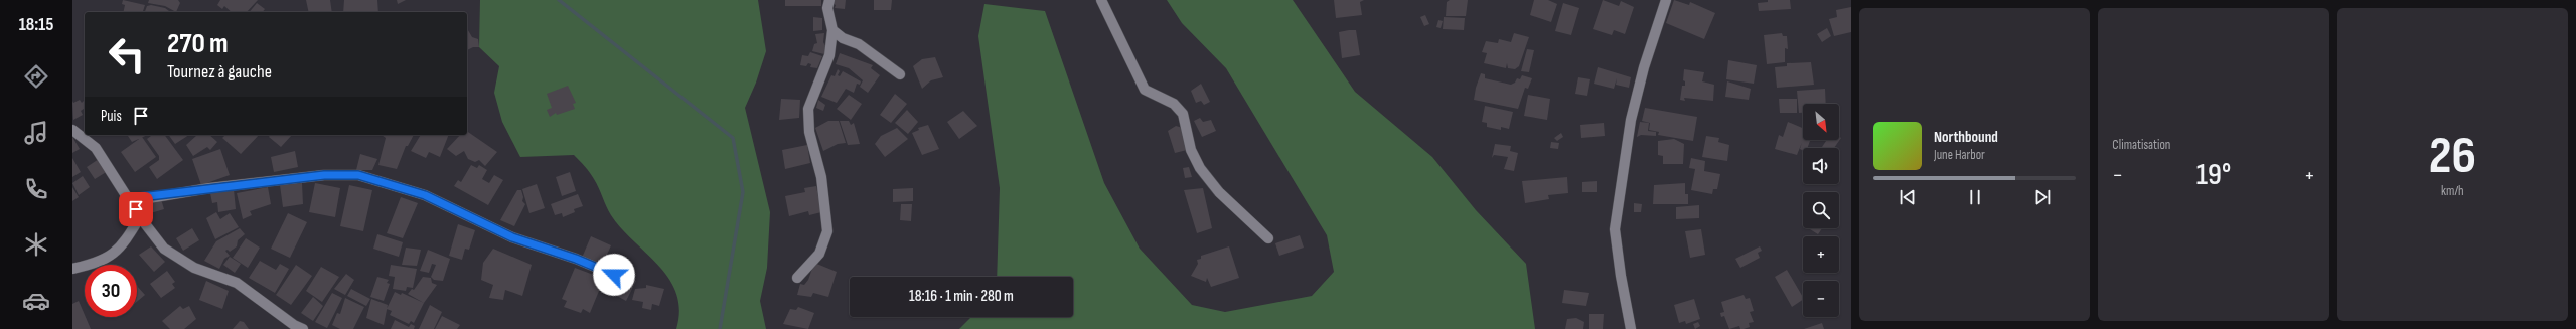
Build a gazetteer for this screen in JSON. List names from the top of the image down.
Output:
{
  "north": "bottom right",
  "page": {
    "tabs": "18:15",
    "tile": [
      "Climatisation",
      ["26", "km/h"]
    ],
    "turn": ["270 m", "Tournez à gauche"],
    "then": "Puis",
    "map_buttons": ["+", "−"],
    "song": ["Northbound", "June Harbor"],
    "heat": ["−", "19°", "+"],
    "limit": "30",
    "trip": "18:16 · 1 min · 280 m"
  }
}
